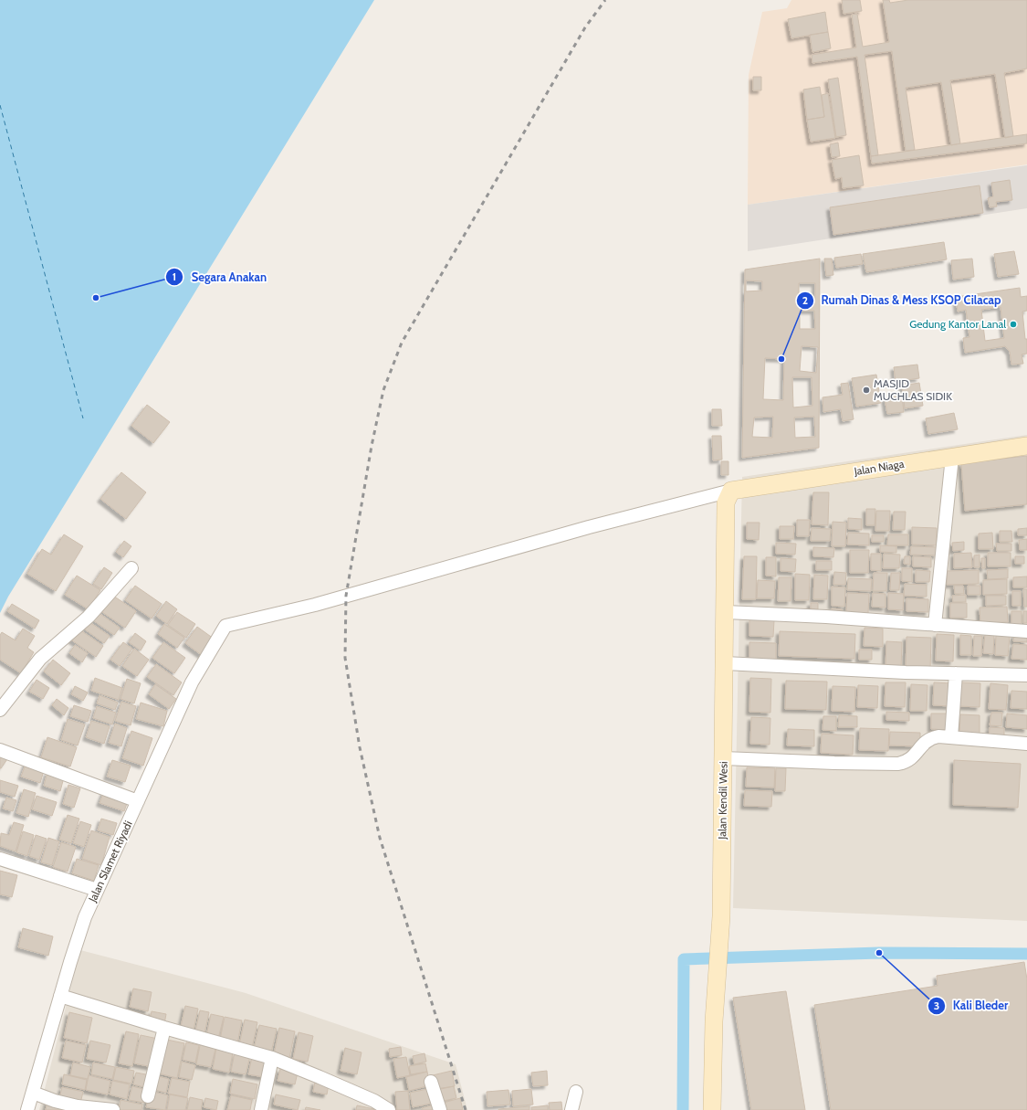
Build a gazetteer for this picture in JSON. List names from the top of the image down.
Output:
{
  "streets": {
    "main road": ["Jalan Niaga", "Jalan Kendil Wesi"],
    "street": ["Jalan Slamet Riyadi"]
  },
  "crossings": [
    ["Jalan Niaga", "Jalan Kendil Wesi"],
    ["Jalan Niaga", "Jalan Slamet Riyadi"],
    ["Jalan Kendil Wesi", "Jalan Slamet Riyadi"]
  ],
  "places": [
    "Segara Anakan",
    "Gedung Kantor Lanal",
    "Rumah Dinas & Mess KSOP Cilacap",
    "MASJID MUCHLAS SIDIK",
    "Kali Bleder"
  ]
}
